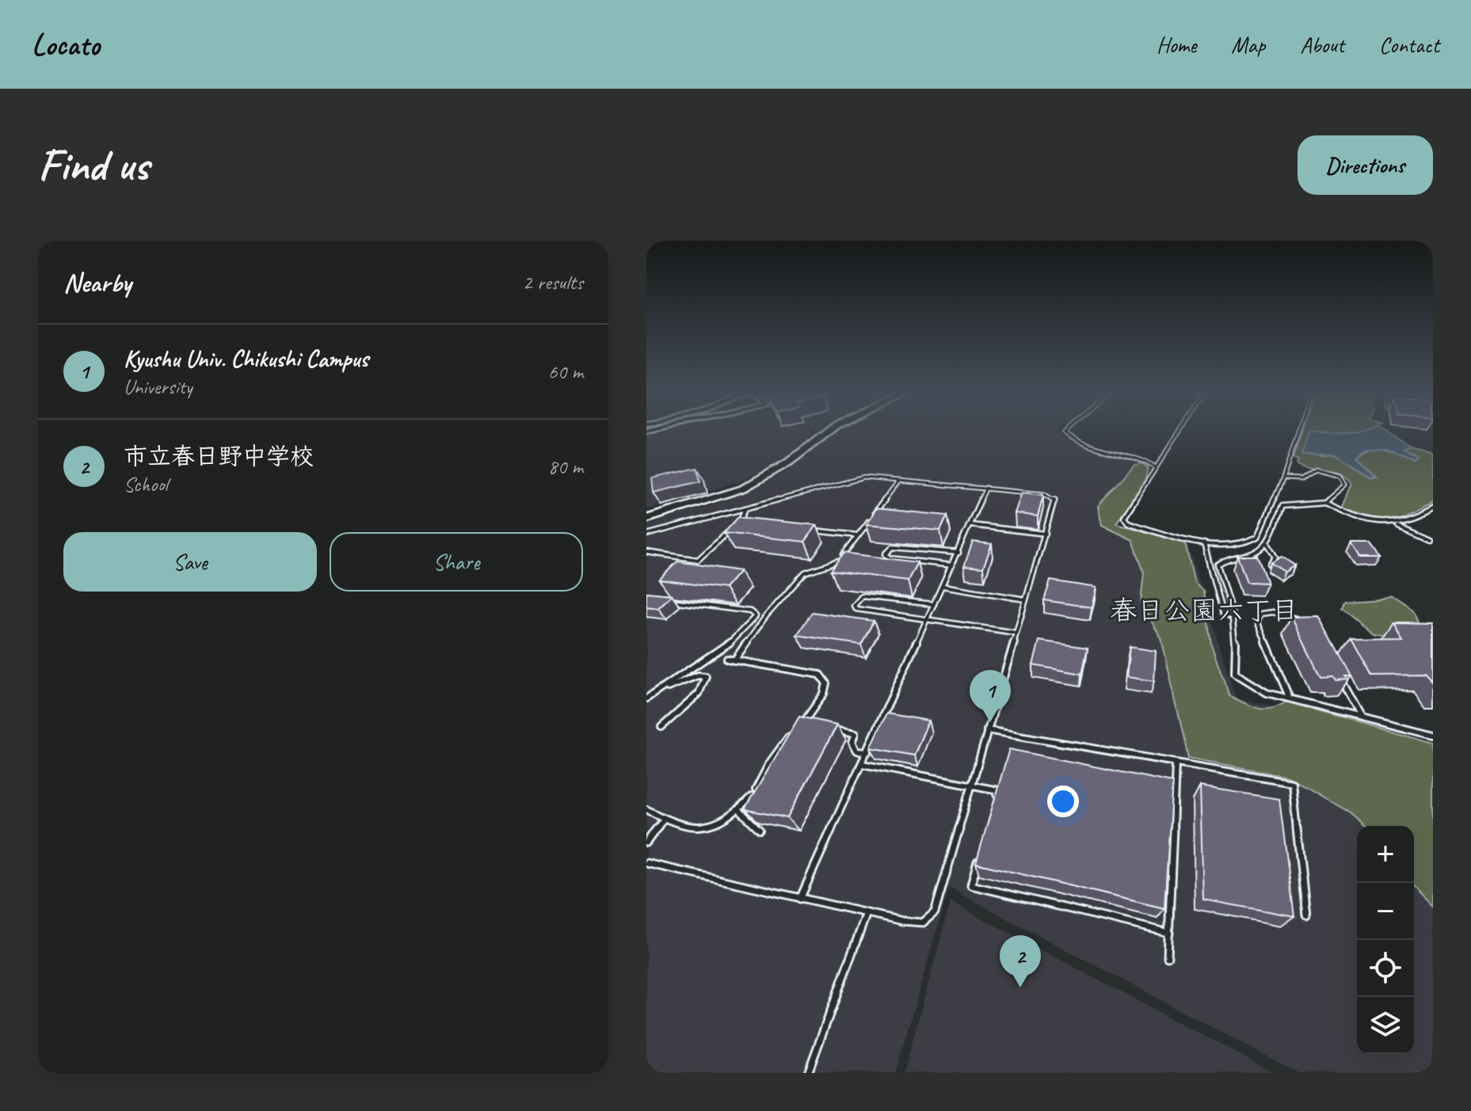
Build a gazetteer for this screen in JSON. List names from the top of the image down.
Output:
{
  "districts": ["春日公園六丁目"],
  "page": {
    "header": "Locato",
    "nav": [
      "Home",
      "Map",
      "About",
      "Contact"
    ],
    "buttons": [
      "Directions",
      ["Save", "Share"]
    ],
    "title": "Find us",
    "heading": ["Nearby", "2 results"],
    "list": [
      {
        "mark": "1",
        "name": "Kyushu Univ. Chikushi Campus",
        "note": "University",
        "value": "60 m"
      },
      {
        "mark": "2",
        "name": "市立春日野中学校",
        "note": "School",
        "value": "80 m"
      }
    ],
    "pins": ["1", "2"],
    "map_buttons": ["+", "−"]
  }
}
